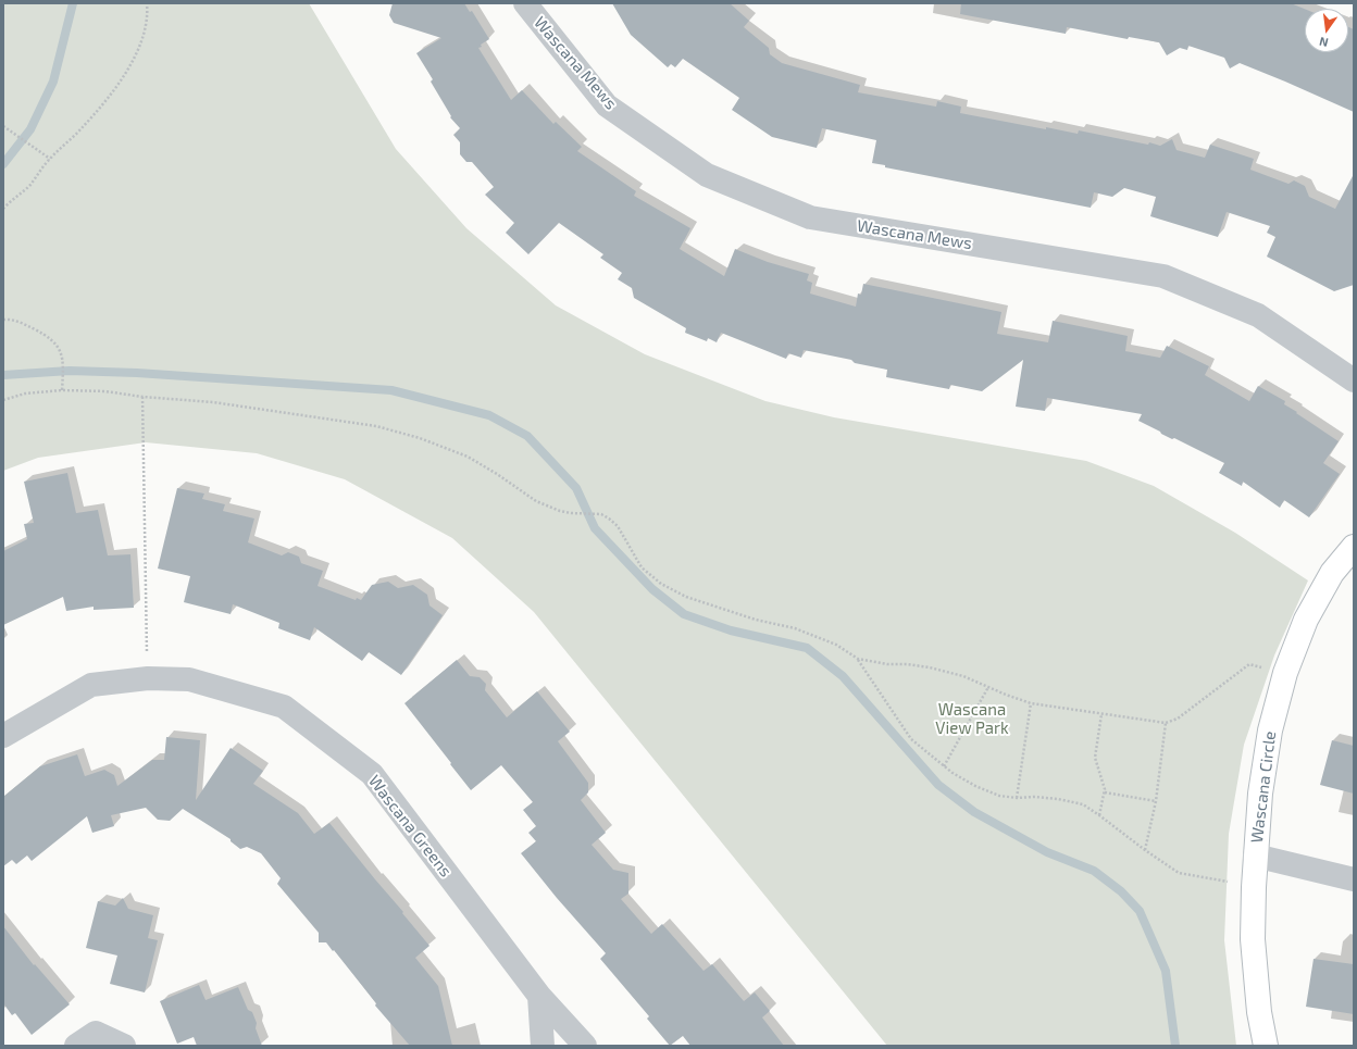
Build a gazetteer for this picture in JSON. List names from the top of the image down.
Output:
{
  "streets": {
    "street": ["Wascana Mews", "Wascana Circle", "Wascana Greens"]
  },
  "parks": ["Wascana View Park"],
  "north": "bottom"
}
